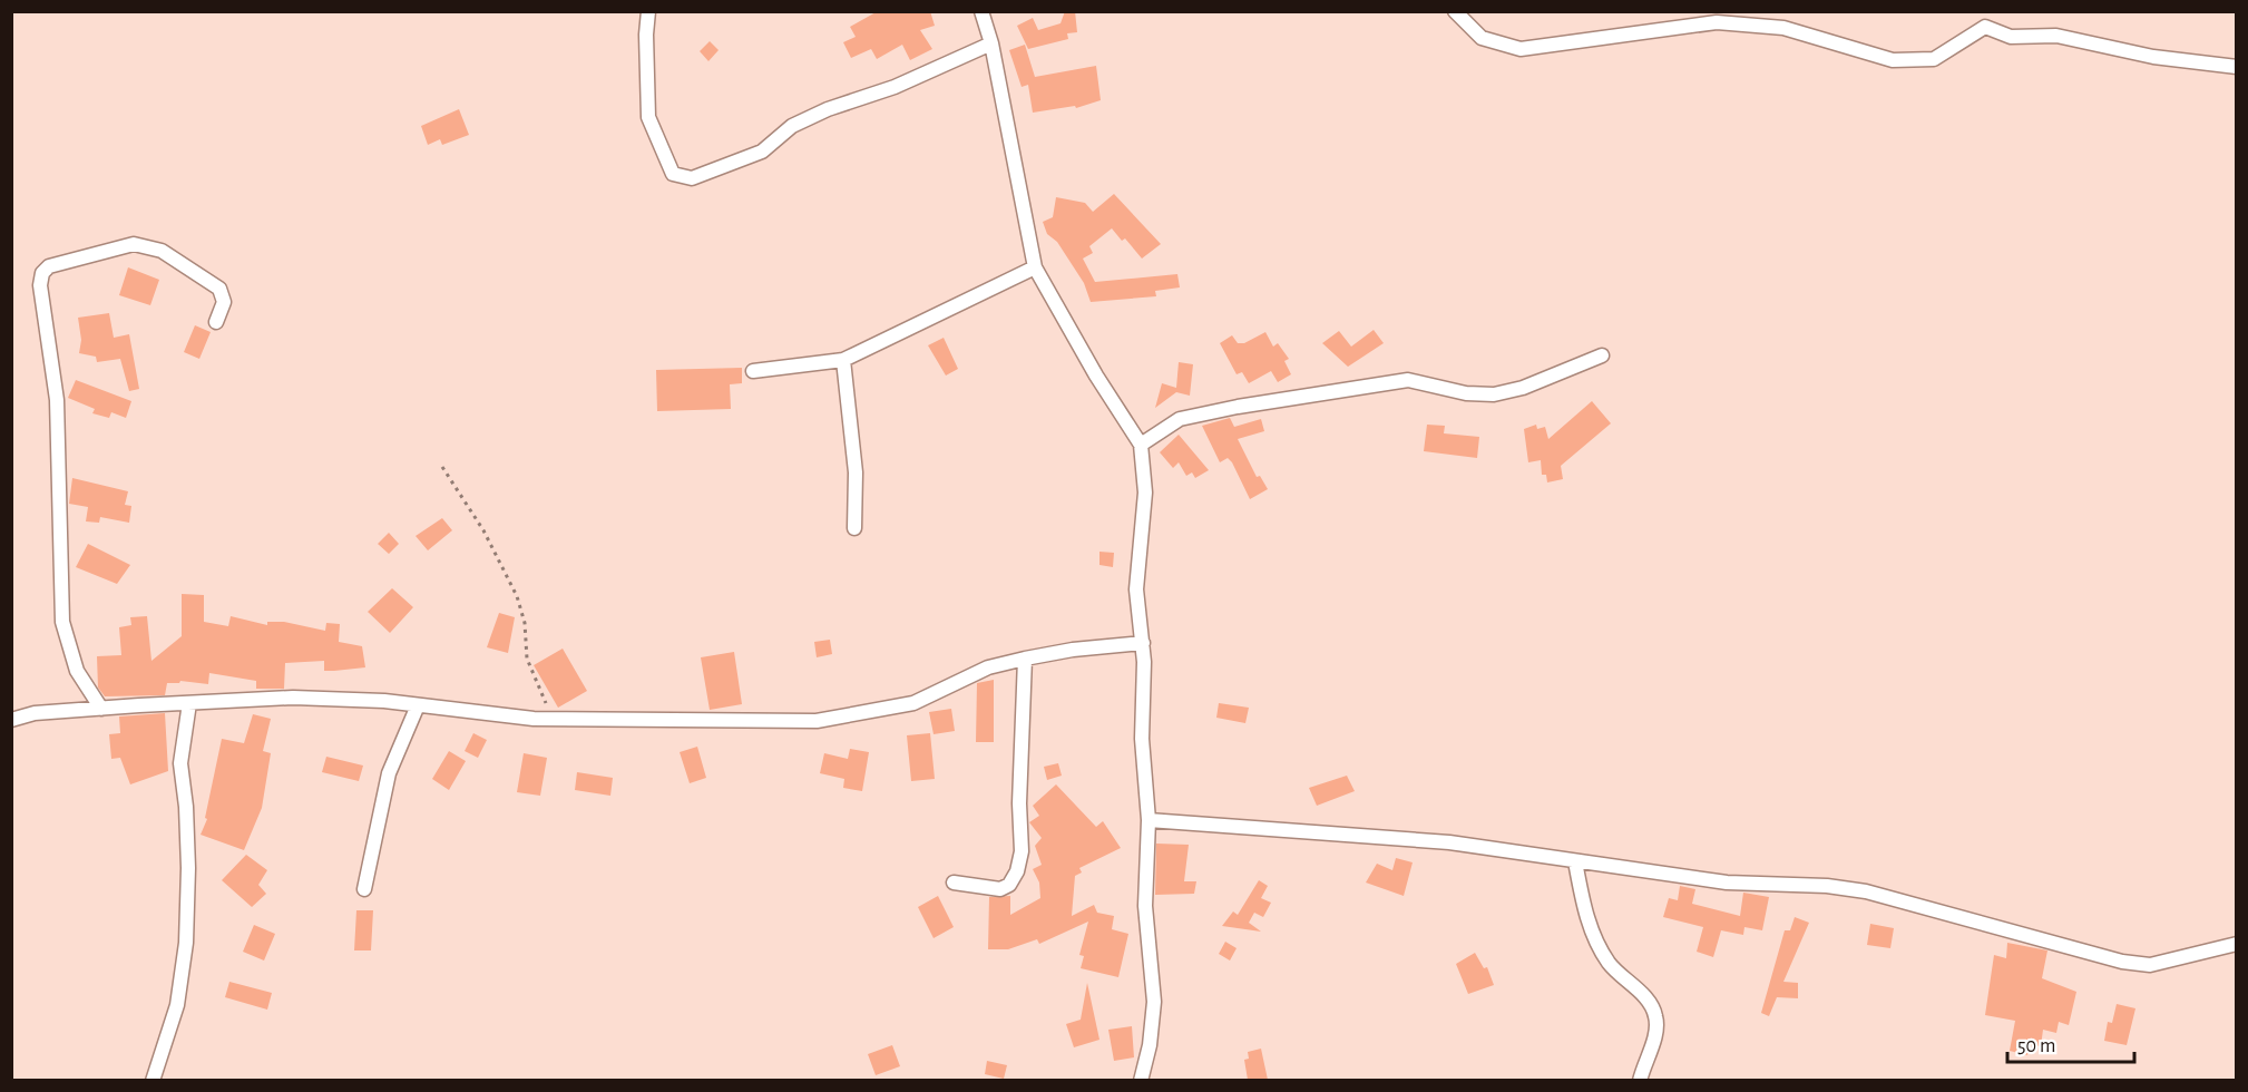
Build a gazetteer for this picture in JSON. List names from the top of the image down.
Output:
{
  "scale_bar": "50 m"
}
